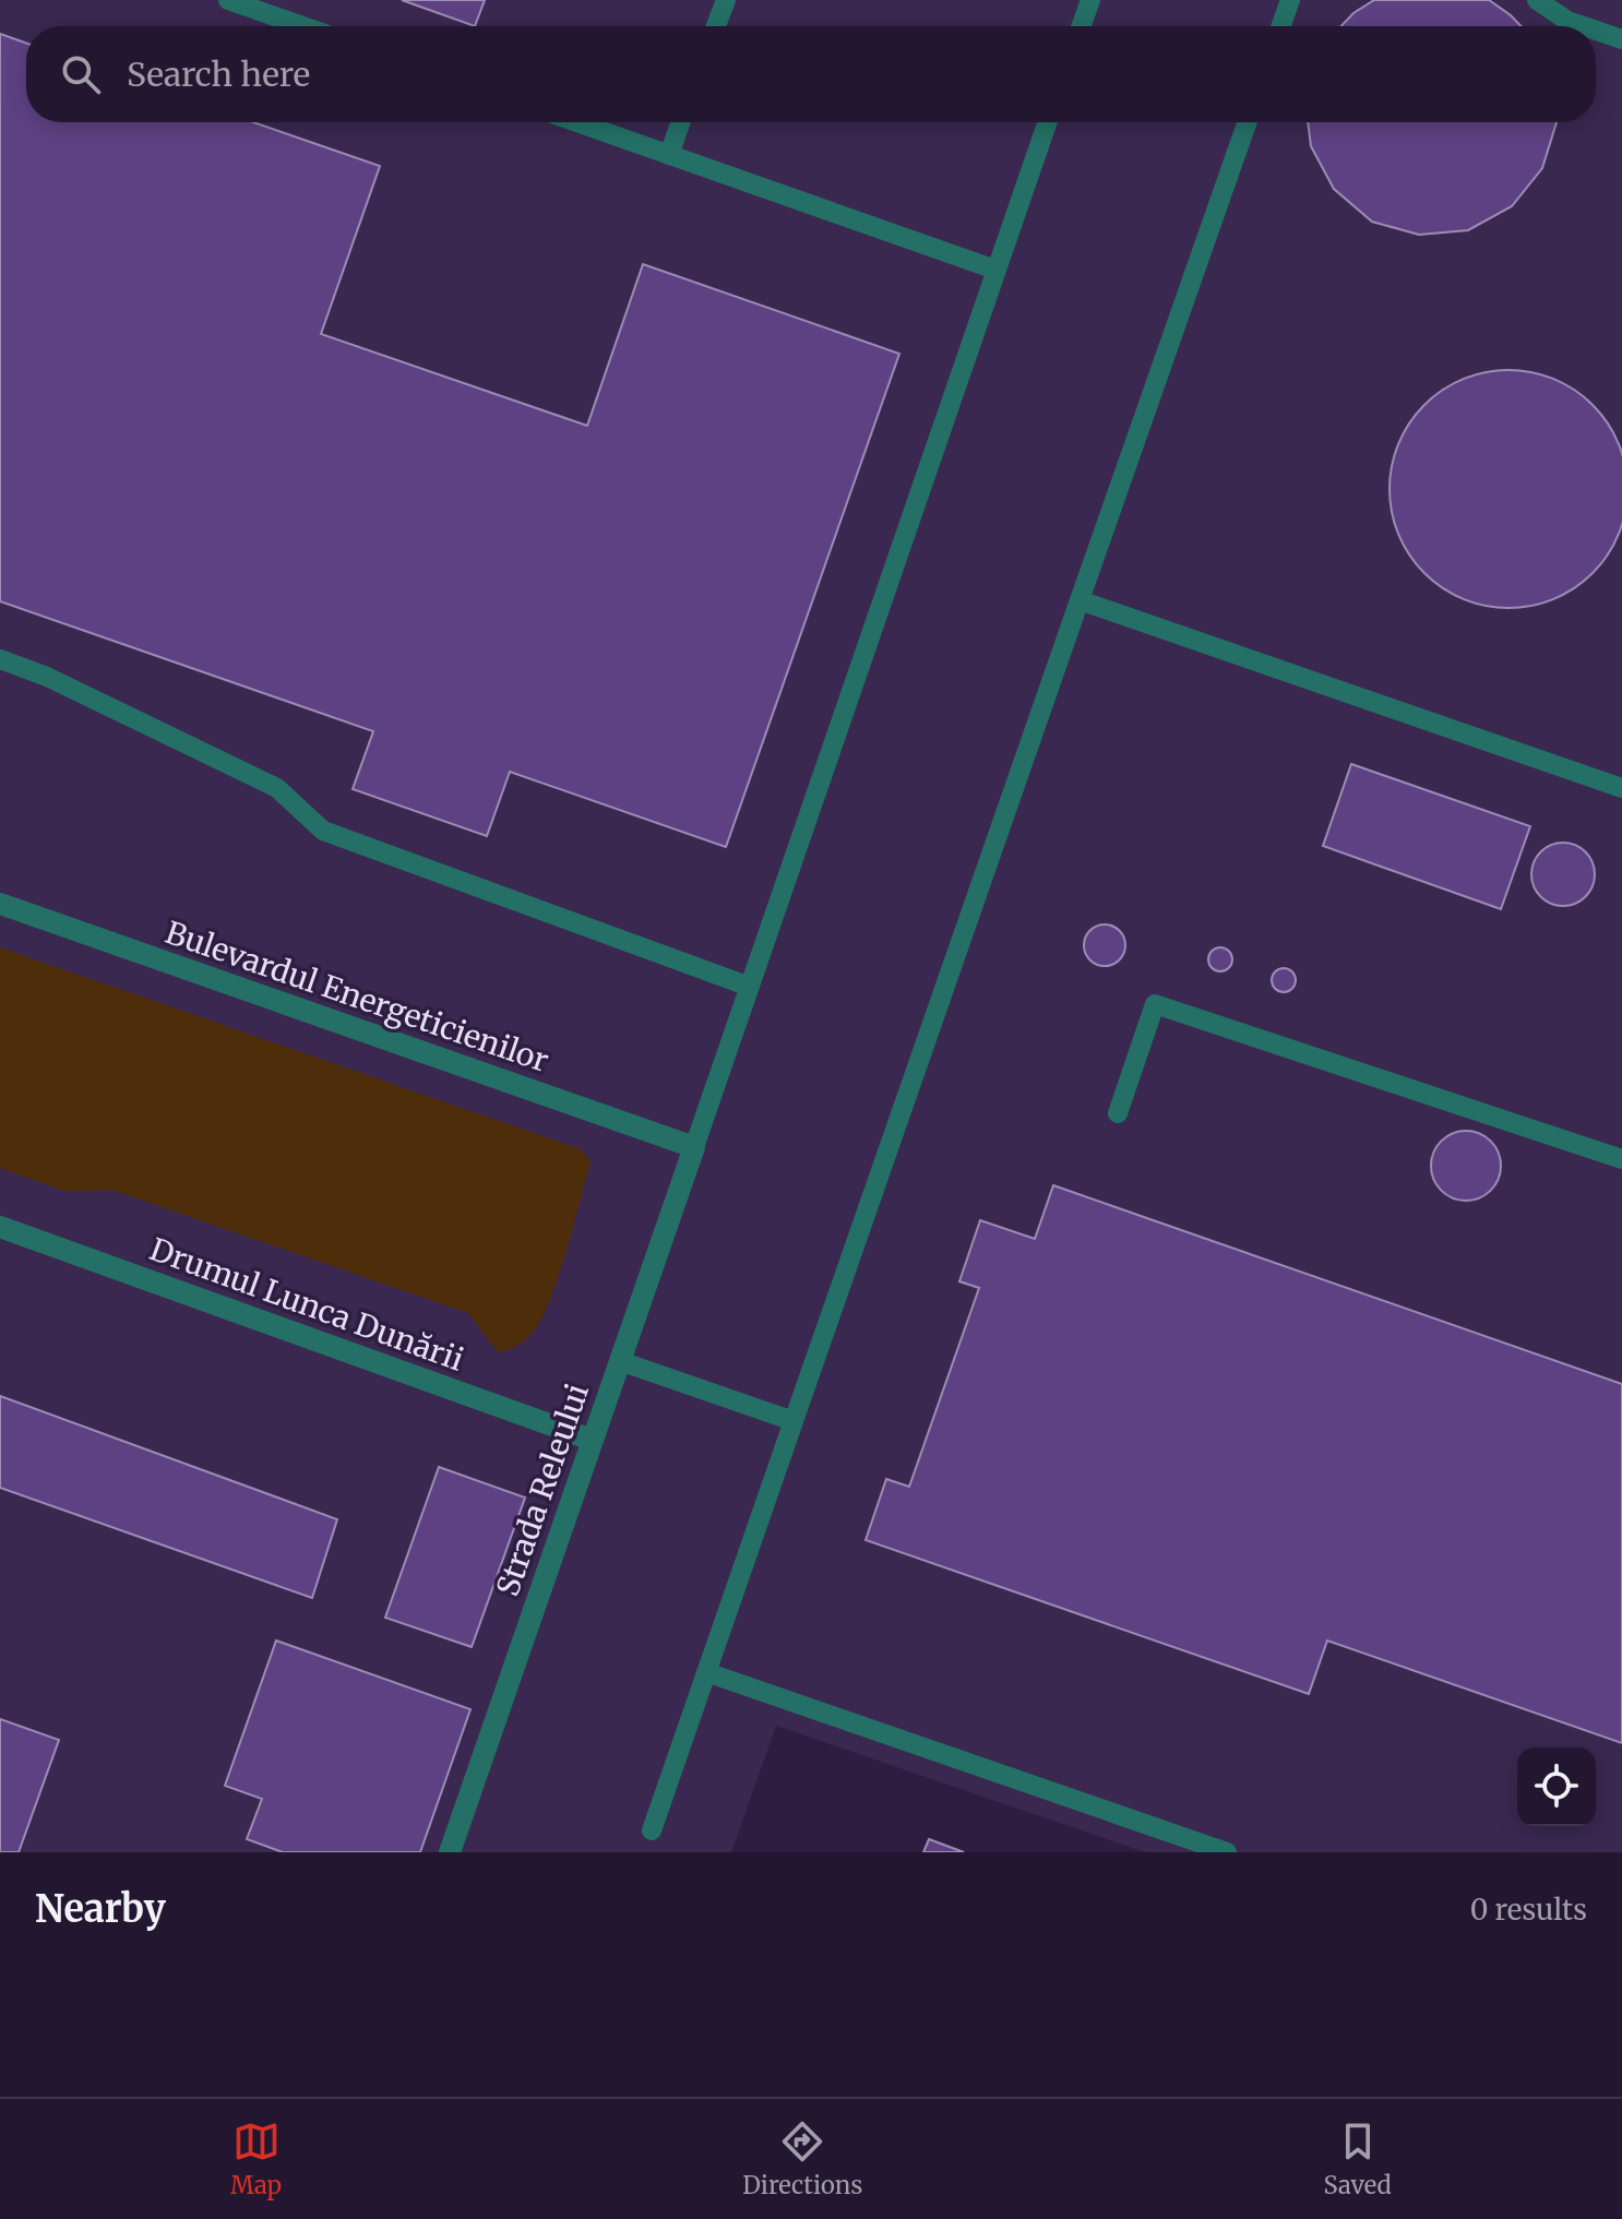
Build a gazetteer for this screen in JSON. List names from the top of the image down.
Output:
{
  "streets": {
    "street": ["Bulevardul Energeticienilor", "Drumul Lunca Dunării", "Strada Releului"]
  },
  "crossings": [
    ["Bulevardul Energeticienilor", "Strada Releului"],
    ["Drumul Lunca Dunării", "Strada Releului"]
  ],
  "page": {
    "search": "Search here",
    "heading": ["Nearby", "0 results"],
    "nav": ["Map", "Directions", "Saved"]
  }
}
